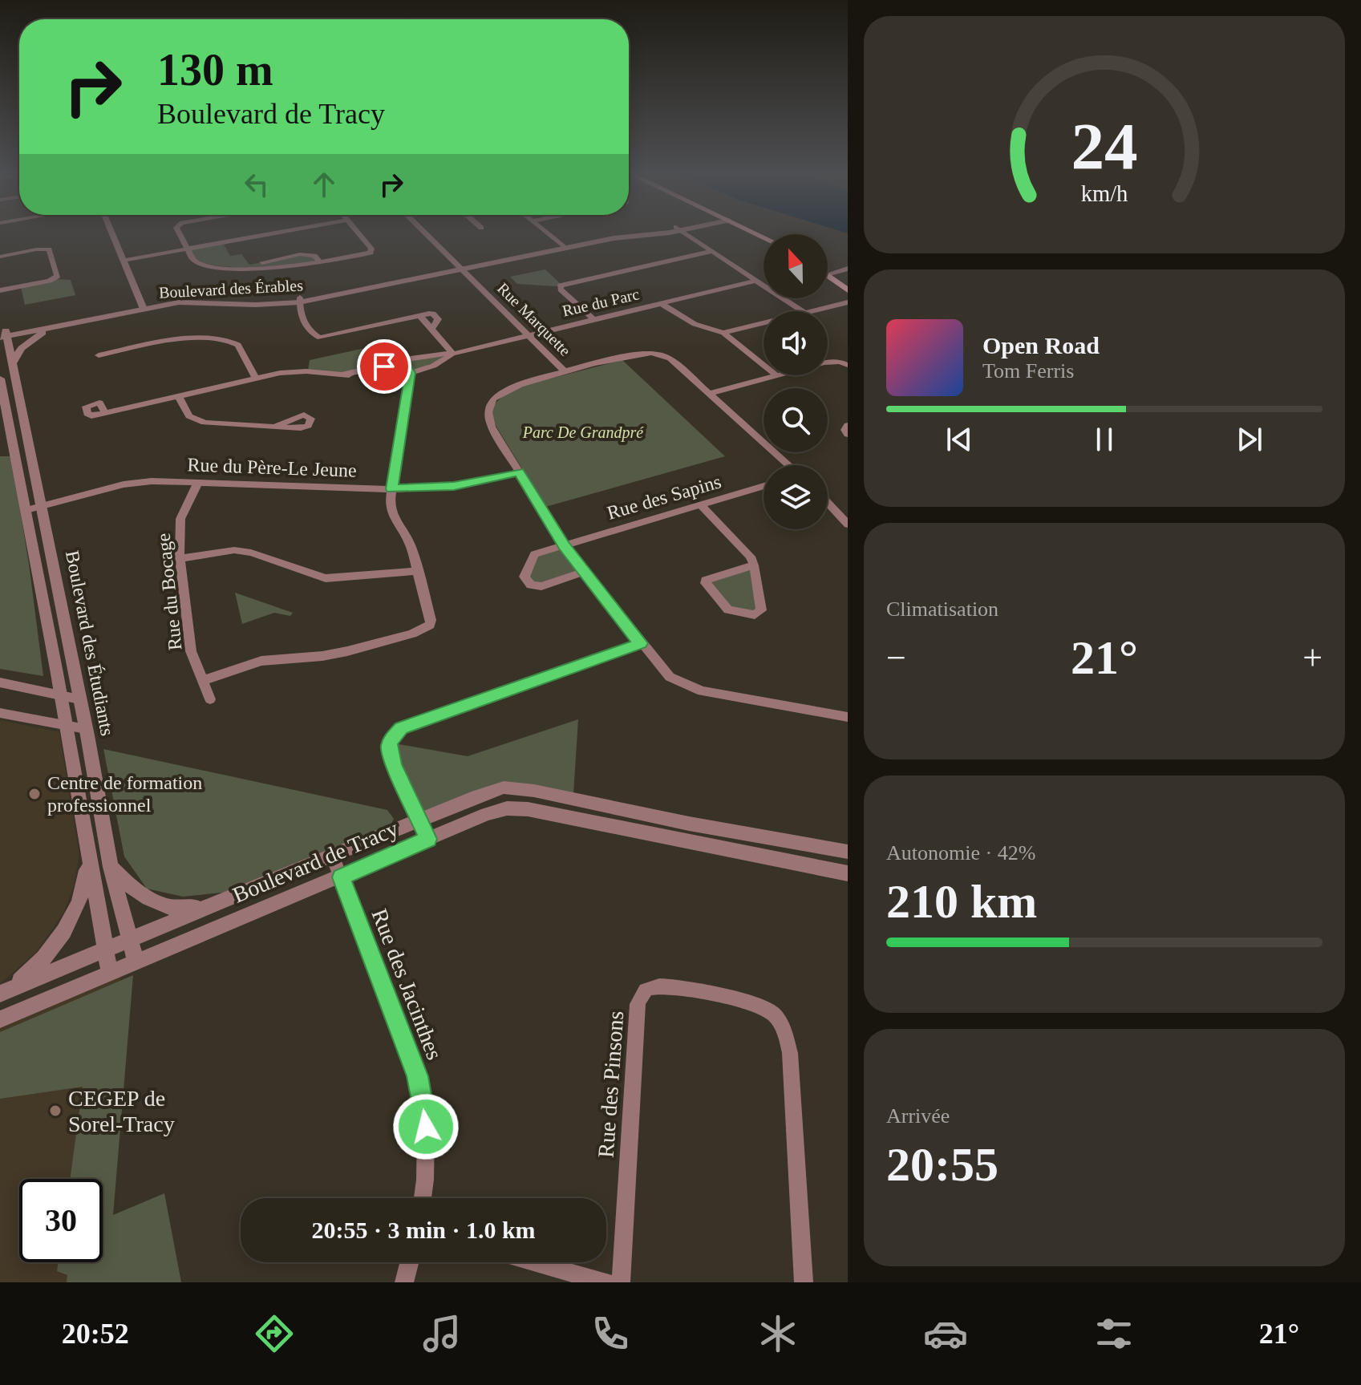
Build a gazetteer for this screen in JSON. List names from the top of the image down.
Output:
{
  "streets": {
    "street": [
      "Boulevard des Érables",
      "Rue du Parc",
      "Rue Marquette",
      "Rue du Père-Le Jeune",
      "Rue des Sapins",
      "Rue du Bocage",
      "Boulevard des Étudiants",
      "Boulevard de Tracy",
      "Rue des Jacinthes",
      "Rue des Pinsons"
    ]
  },
  "crossings": [
    ["Boulevard des Érables", "Rue Marquette"],
    ["Boulevard des Érables", "Boulevard des Étudiants"],
    ["Rue du Parc", "Rue Marquette"],
    ["Rue du Père-Le Jeune", "Rue du Bocage"],
    ["Rue du Père-Le Jeune", "Boulevard des Étudiants"],
    ["Boulevard des Étudiants", "Boulevard de Tracy"],
    ["Boulevard de Tracy", "Rue des Jacinthes"]
  ],
  "parks": ["Parc De Grandpré"],
  "places": ["Centre de formation professionnel", "CEGEP de Sorel-Tracy"],
  "north": "top",
  "page": {
    "turn": ["130 m", "Boulevard de Tracy"],
    "song": ["Open Road", "Tom Ferris"],
    "tile": [
      "Climatisation",
      ["Autonomie · 42%", "210 km"],
      ["Arrivée", "20:55"]
    ],
    "heat": ["−", "21°", "+"],
    "limit": "30",
    "trip": "20:55 · 3 min · 1.0 km",
    "tabs": ["20:52", "21°"],
    "gauge": ["24", "km/h"]
  }
}
